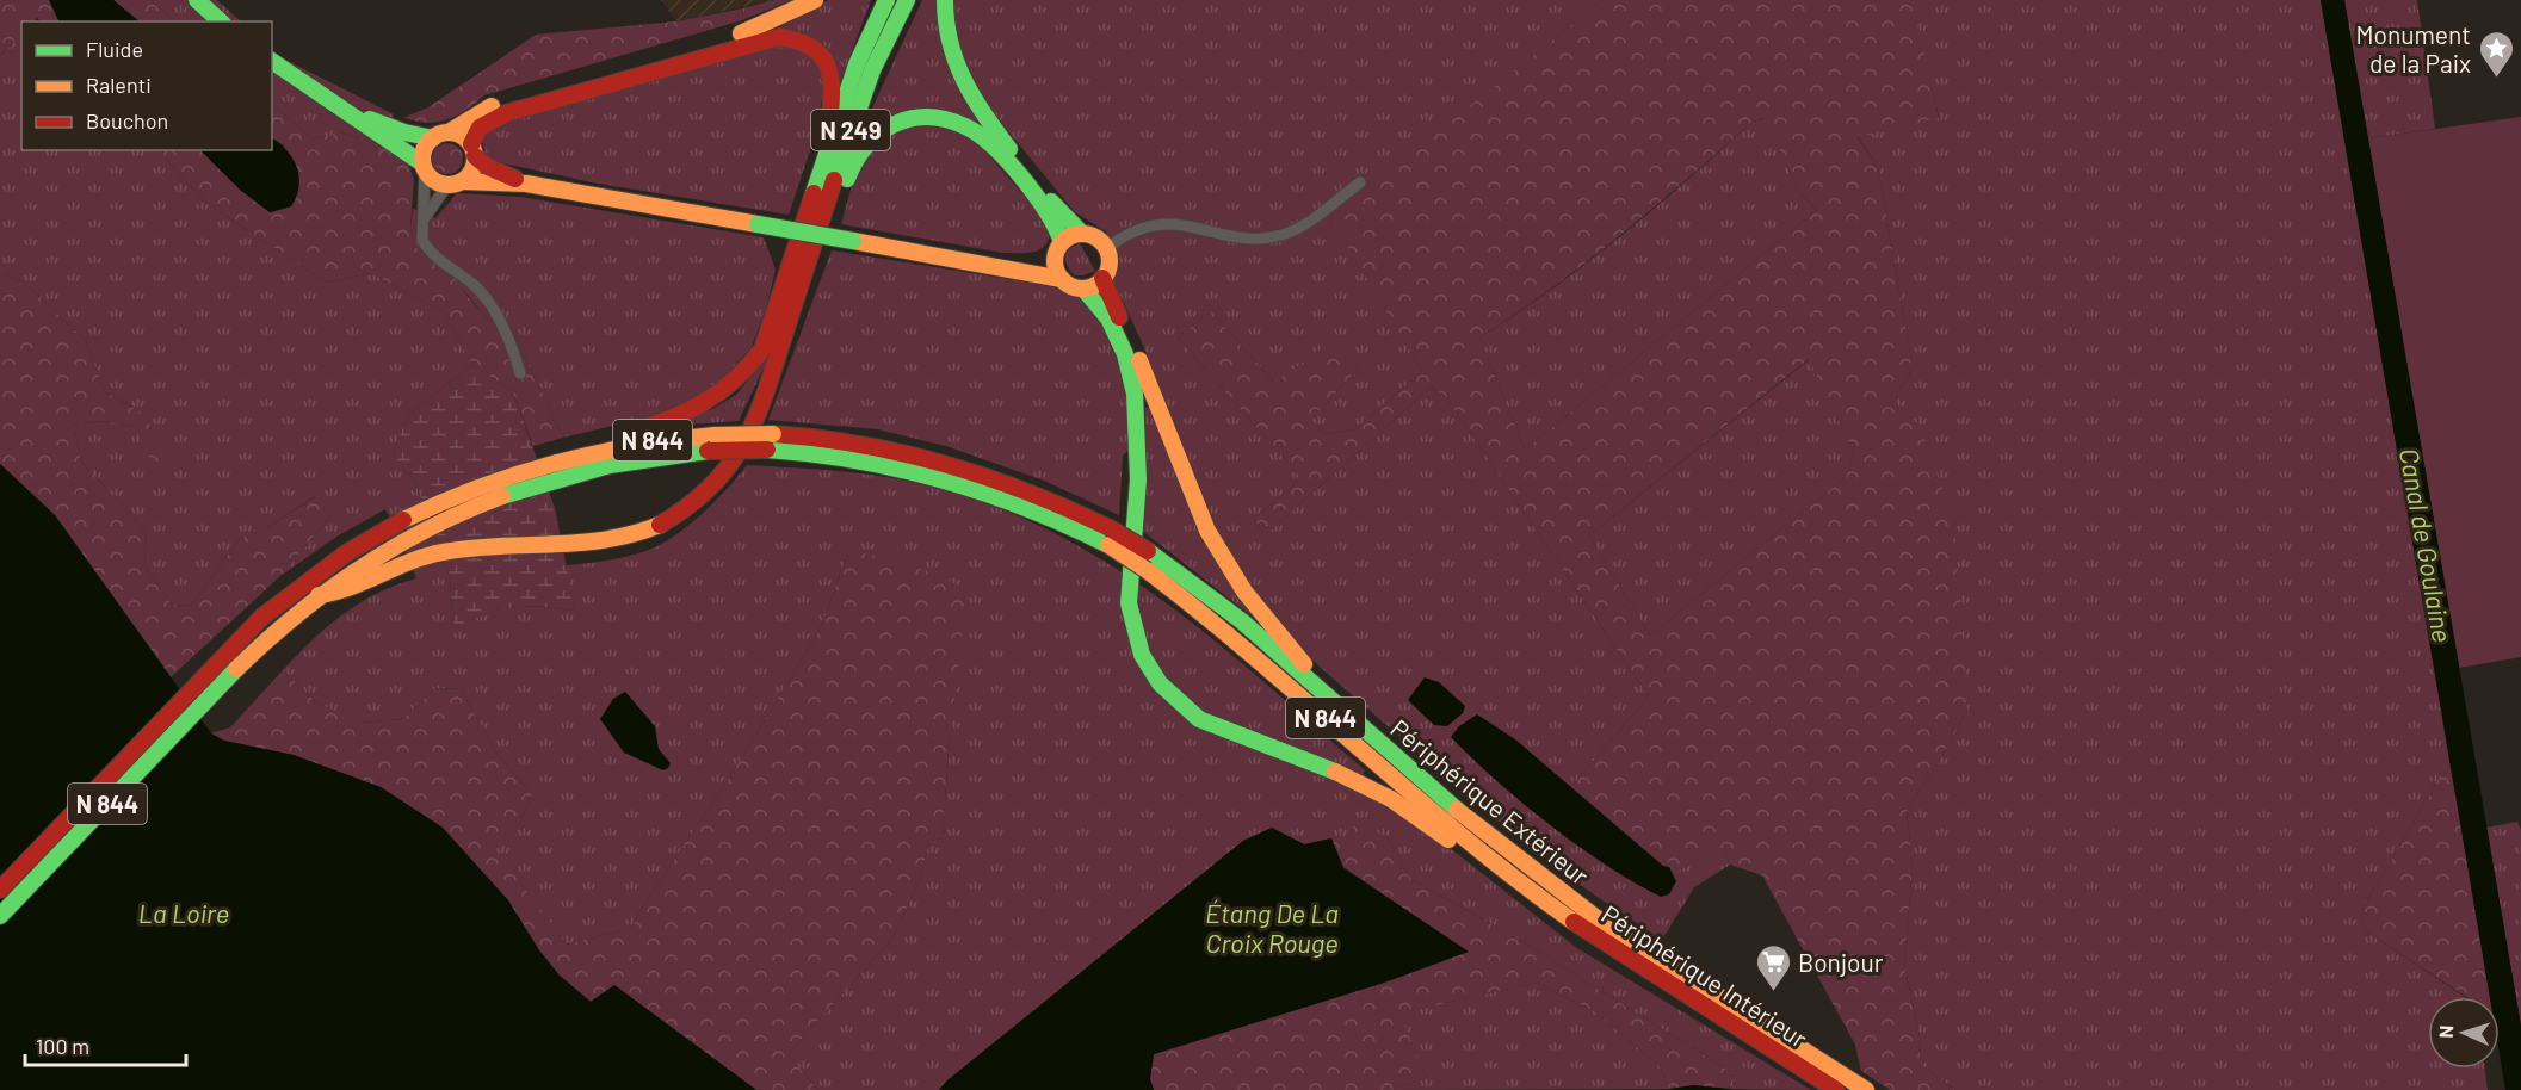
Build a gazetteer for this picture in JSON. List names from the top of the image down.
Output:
{
  "streets": {
    "main road": [
      "N 249",
      "N 844",
      "Périphérique Extérieur",
      "Périphérique Intérieur"
    ]
  },
  "crossings": [
    ["N 249", "Périphérique Extérieur"],
    ["N 249", "Périphérique Intérieur"],
    ["Périphérique Extérieur", "Périphérique Intérieur"]
  ],
  "water": ["Canal de Goulaine", "La Loire", "Étang De La Croix Rouge"],
  "places": {
    "place": ["Monument de la Paix"],
    "supermarket": ["Bonjour"]
  },
  "legend": ["Fluide", "Ralenti", "Bouchon"],
  "scale_bar": "100 m",
  "north": "left"
}
